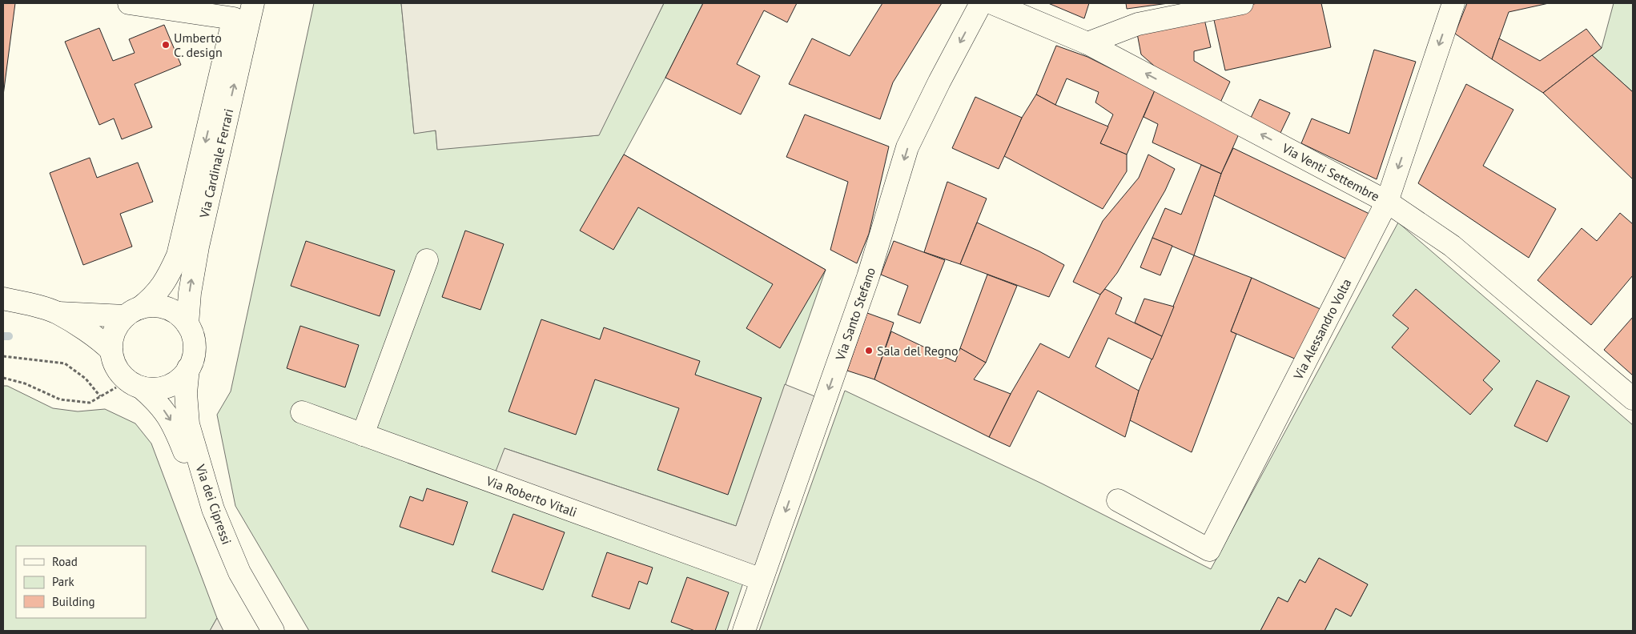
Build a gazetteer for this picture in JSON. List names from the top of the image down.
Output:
{
  "streets": {
    "street": [
      "Via Cardinale Ferrari",
      "Via Venti Settembre",
      "Via Santo Stefano",
      "Via Alessandro Volta",
      "Via Roberto Vitali",
      "Via dei Cipressi"
    ]
  },
  "crossings": [
    ["Via Cardinale Ferrari", "Via dei Cipressi"],
    ["Via Venti Settembre", "Via Alessandro Volta"],
    ["Via Santo Stefano", "Via Roberto Vitali"]
  ],
  "one_way": ["Via Venti Settembre", "Via Santo Stefano"],
  "places": ["Umberto C. design", "Sala del Regno"],
  "legend": ["Road", "Park", "Building"]
}
